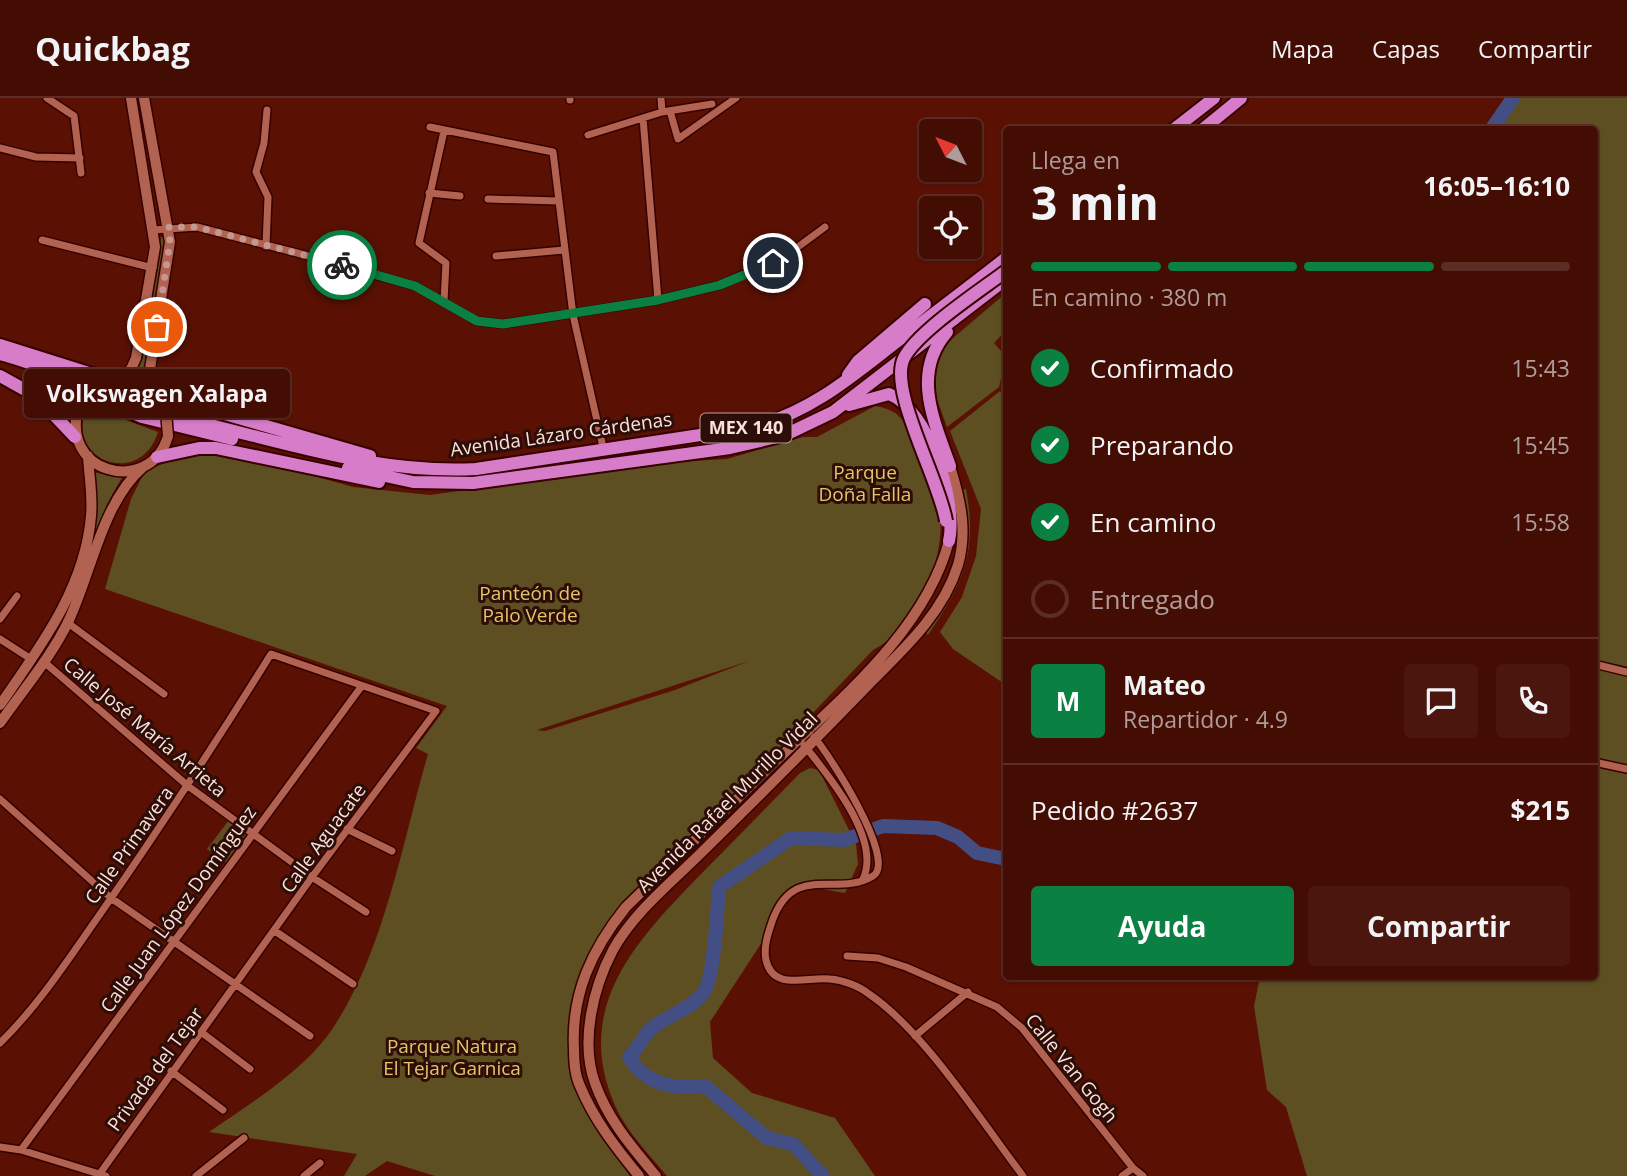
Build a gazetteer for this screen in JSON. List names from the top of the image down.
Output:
{
  "streets": {
    "highway": ["MEX 140", "Avenida Lázaro Cárdenas"],
    "main road": ["Avenida Rafael Murillo Vidal"],
    "street": [
      "Calle José María Arrieta",
      "Calle Aguacate",
      "Calle Primavera",
      "Calle Juan López Domínguez",
      "Calle Van Gogh",
      "Privada del Tejar"
    ]
  },
  "crossings": [
    ["Calle José María Arrieta", "Calle Aguacate"],
    ["Calle José María Arrieta", "Calle Primavera"],
    ["Calle José María Arrieta", "Calle Juan López Domínguez"],
    ["Calle Aguacate", "Calle Primavera"],
    ["Calle Aguacate", "Calle Juan López Domínguez"],
    ["Calle Aguacate", "Privada del Tejar"],
    ["Calle Primavera", "Calle Juan López Domínguez"]
  ],
  "parks": ["Parque Doña Falla", "Panteón de Palo Verde", "Parque Natura El Tejar Garnica"],
  "places": ["Volkswagen Xalapa"],
  "north": "top left",
  "page": {
    "header": "Quickbag",
    "nav": ["Mapa", "Capas", "Compartir"],
    "heading": ["3 min", "Llega en", "16:05–16:10"],
    "panel": [
      "Mateo",
      "Repartidor · 4.9",
      "Pedido #2637",
      "$215"
    ],
    "bar": "En camino · 380 m",
    "list": [
      ["Confirmado", "15:43"],
      ["Preparando", "15:45"],
      ["En camino", "15:58"],
      "Entregado"
    ],
    "bubble": "Volkswagen Xalapa",
    "round": "M",
    "buttons": ["Ayuda", "Compartir"]
  }
}
